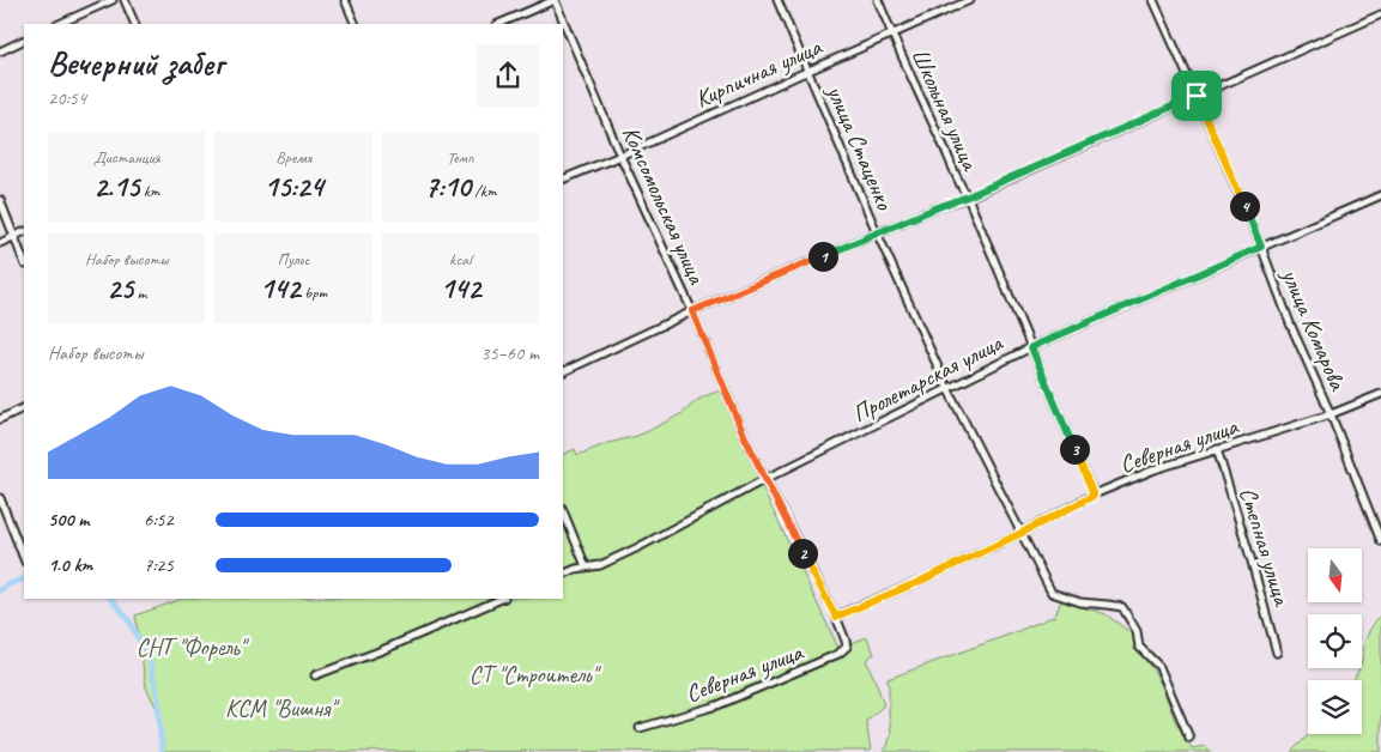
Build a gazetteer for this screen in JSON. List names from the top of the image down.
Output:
{
  "streets": {
    "street": [
      "Кирпичная улица",
      "Школьная улица",
      "улица Стаценко",
      "Комсомольская улица",
      "улица Комарова",
      "Пролетарская улица",
      "Северная улица",
      "Степная улица"
    ]
  },
  "crossings": [
    ["Кирпичная улица", "Школьная улица"],
    ["Кирпичная улица", "улица Стаценко"],
    ["Кирпичная улица", "Комсомольская улица"],
    ["Школьная улица", "Пролетарская улица"],
    ["Школьная улица", "Северная улица"],
    ["улица Стаценко", "Пролетарская улица"],
    ["улица Стаценко", "Северная улица"],
    ["Комсомольская улица", "Пролетарская улица"],
    ["Комсомольская улица", "Северная улица"],
    ["улица Комарова", "Пролетарская улица"],
    ["улица Комарова", "Северная улица"],
    ["Северная улица", "Степная улица"]
  ],
  "parks": ["СНТ \"Форель\"", "СТ \"Строитель\"", "КСМ \"Вишня\""],
  "north": "bottom",
  "page": {
    "heading": ["Вечерний забег", "20:54"],
    "stats": [
      ["Дистанция", "2.15 km"],
      ["Время", "15:24"],
      ["Темп", "7:10 /km"],
      ["Набор высоты", "25 m"],
      ["Пульс", "142 bpm"],
      ["kcal", "142"]
    ],
    "pins": [
      "4",
      "1",
      "3",
      "2"
    ],
    "chart": ["Набор высоты", "35–60 m"],
    "list": [
      {
        "name": "500 m",
        "note": "6:52"
      },
      {
        "name": "1.0 km",
        "note": "7:25"
      }
    ]
  }
}
